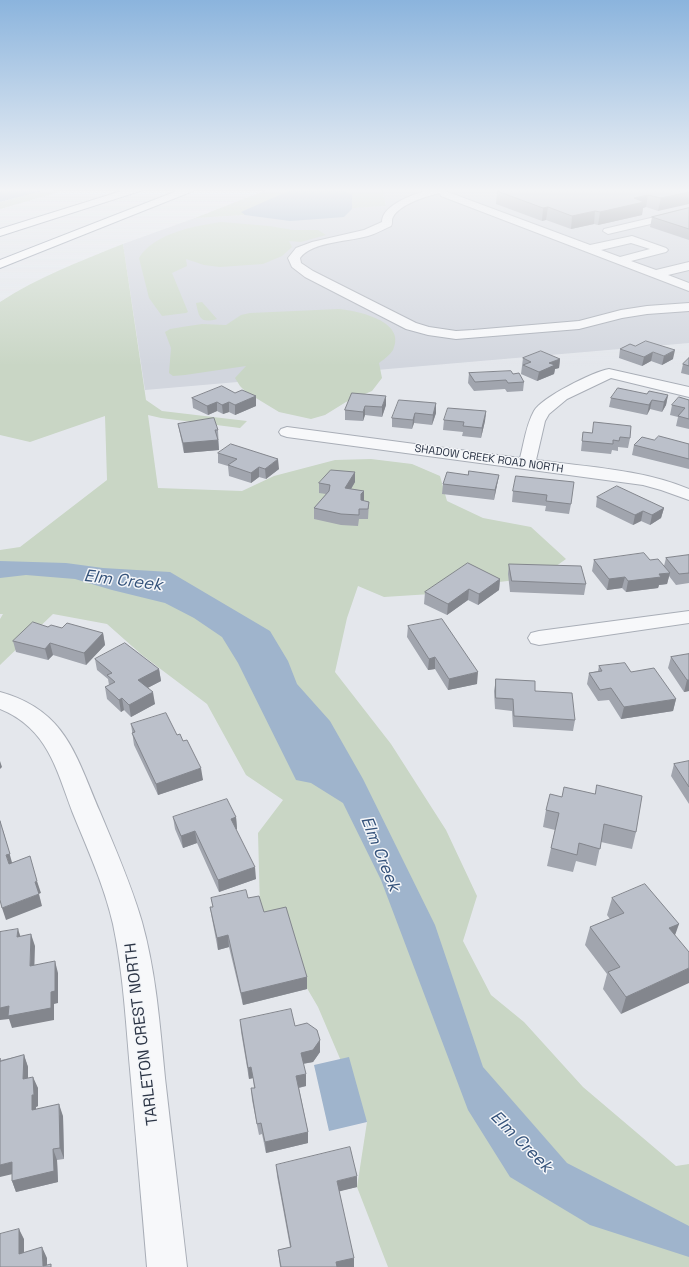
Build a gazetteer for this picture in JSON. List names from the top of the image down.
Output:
{
  "streets": {
    "street": ["SHADOW CREEK ROAD NORTH", "TARLETON CREST NORTH"]
  },
  "water": ["Elm Creek"]
}
